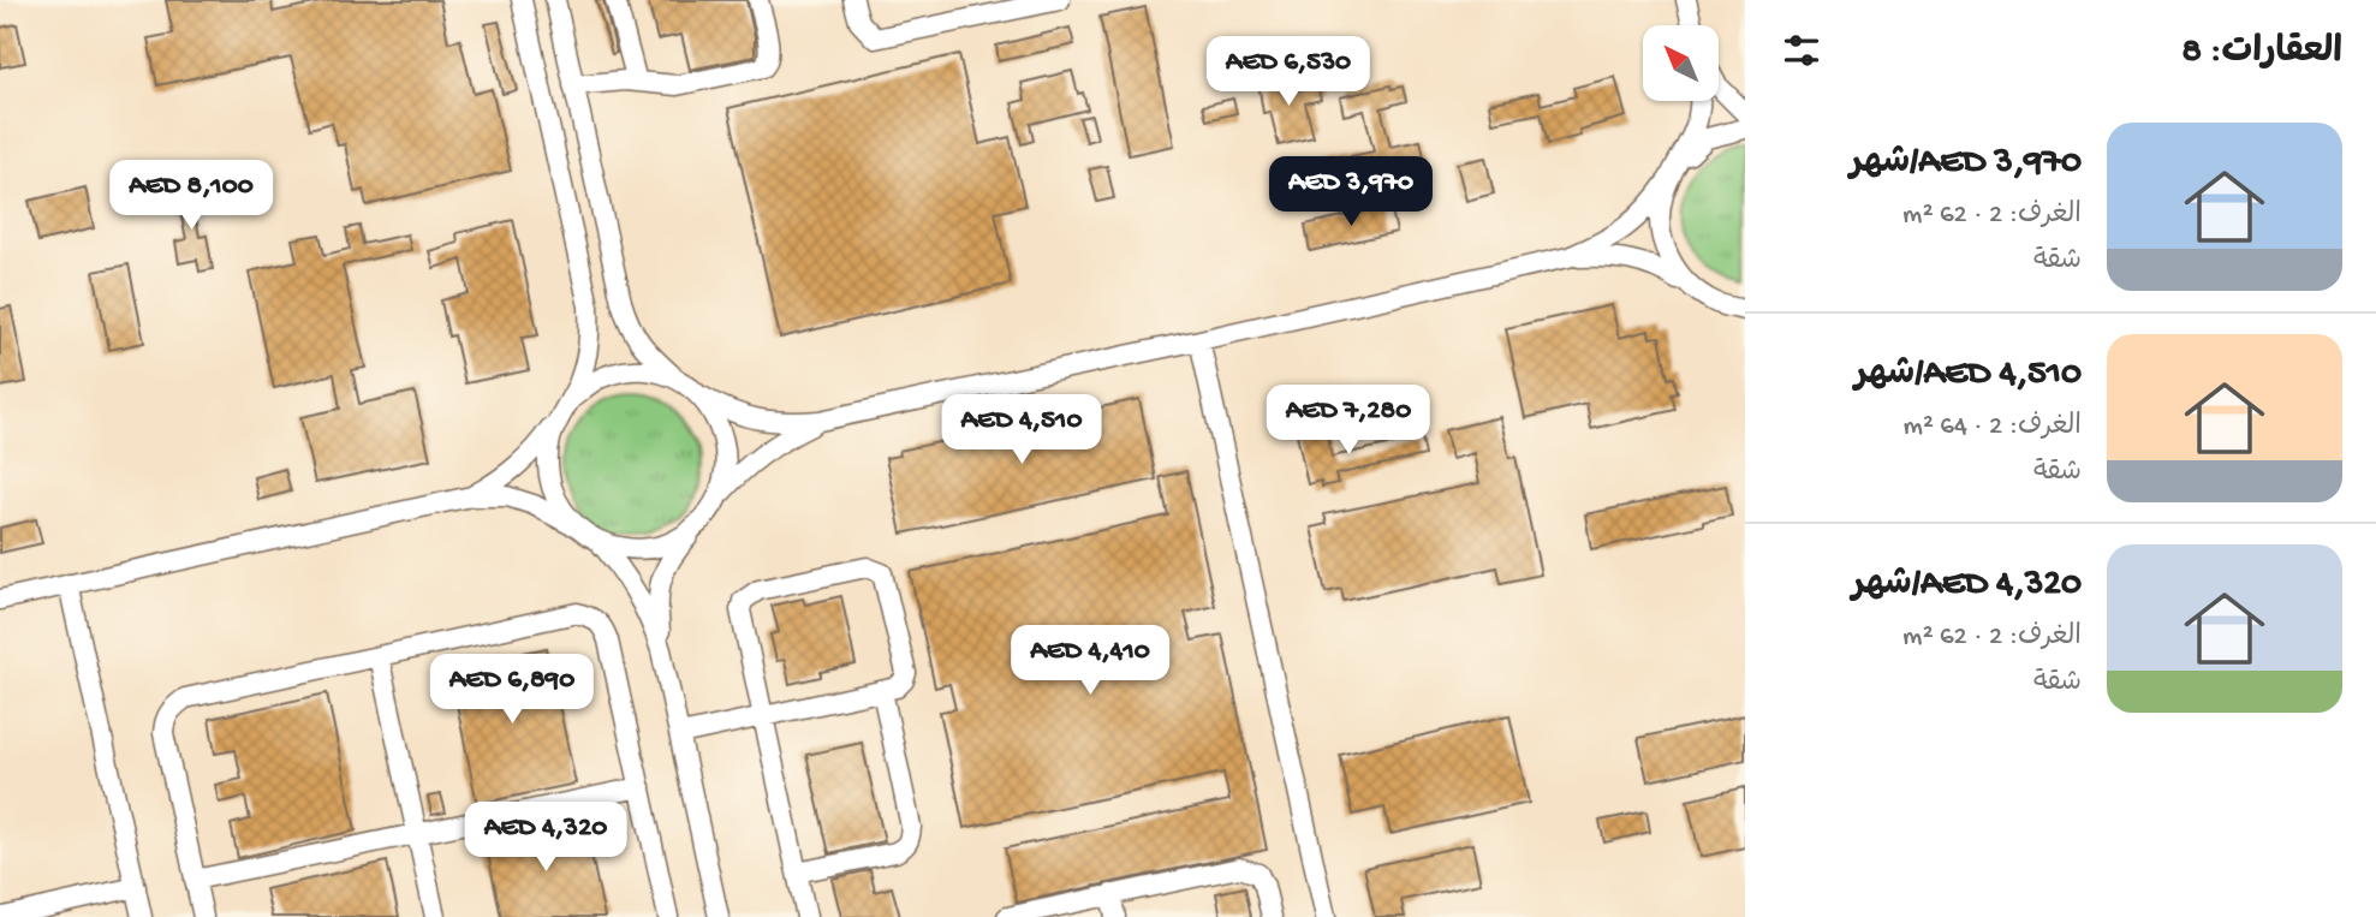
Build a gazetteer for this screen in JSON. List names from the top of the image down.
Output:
{
  "north": "top left",
  "page": {
    "heading": "العقارات: 8",
    "price": [
      "AED 6,530",
      "AED 3,970",
      "AED 8,100",
      "AED 7,280",
      "AED 4,510",
      "AED 4,410",
      "AED 6,890",
      "AED 4,320"
    ],
    "list": [
      {
        "name": "AED 3,970/شهر",
        "note": "الغرف: 2 · 62 m² · شقة"
      },
      {
        "name": "AED 4,510/شهر",
        "note": "الغرف: 2 · 64 m² · شقة"
      },
      {
        "name": "AED 4,320/شهر",
        "note": "الغرف: 2 · 62 m² · شقة"
      }
    ]
  }
}
